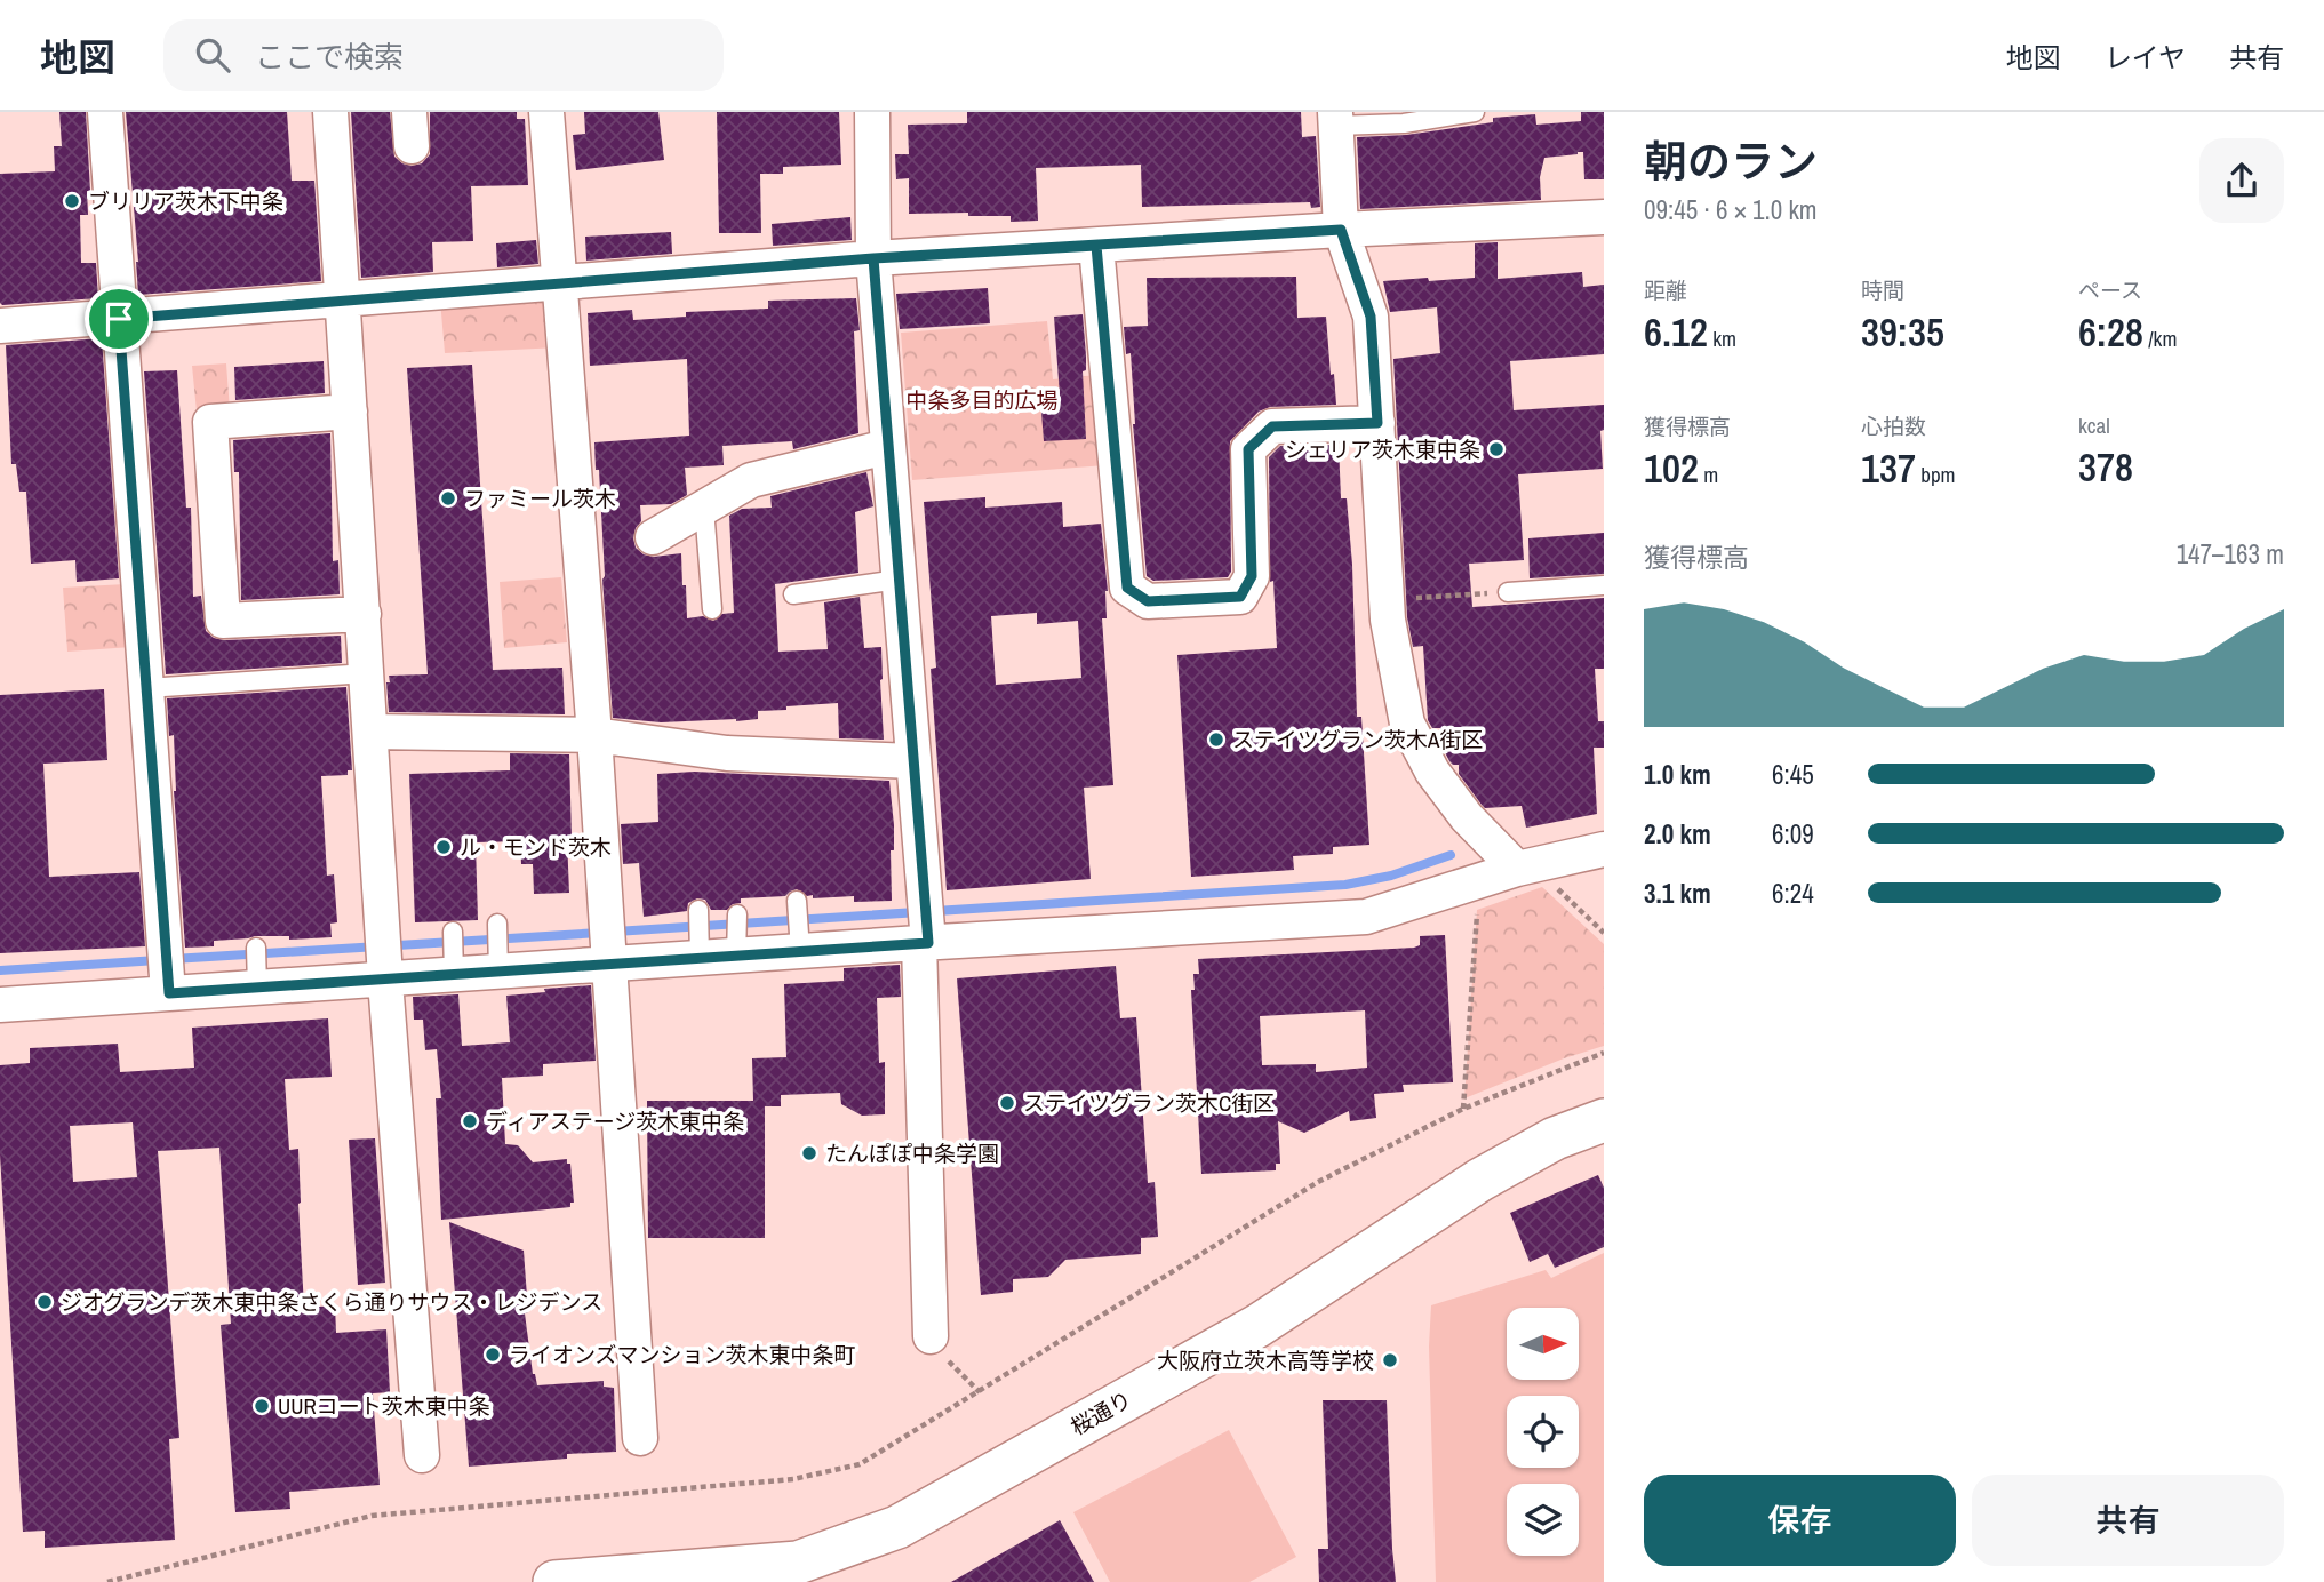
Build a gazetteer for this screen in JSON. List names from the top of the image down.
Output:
{
  "streets": {
    "street": ["桜通り"]
  },
  "parks": ["中条多目的広場"],
  "places": [
    "ブリリア茨木下中条",
    "シェリア茨木東中条",
    "ファミール茨木",
    "ステイツグラン茨木A街区",
    "ル・モンド茨木",
    "ステイツグラン茨木C街区",
    "ディアステージ茨木東中条",
    "たんぽぽ中条学園",
    "ジオグランデ茨木東中条さくら通りサウス・レジデンス",
    "ライオンズマンション茨木東中条町",
    "大阪府立茨木高等学校",
    "UURコート茨木東中条"
  ],
  "north": "right",
  "page": {
    "header": "地図",
    "search": "ここで検索",
    "nav": ["地図", "レイヤ", "共有"],
    "heading": ["朝のラン", "09:45 · 6 × 1.0 km"],
    "stats": [
      ["距離", "6.12 km"],
      ["時間", "39:35"],
      ["ペース", "6:28 /km"],
      ["獲得標高", "102 m"],
      ["心拍数", "137 bpm"],
      ["kcal", "378"]
    ],
    "chart": ["獲得標高", "147–163 m"],
    "list": [
      {
        "name": "1.0 km",
        "note": "6:45"
      },
      {
        "name": "2.0 km",
        "note": "6:09"
      },
      {
        "name": "3.1 km",
        "note": "6:24"
      }
    ],
    "buttons": ["保存", "共有"]
  }
}
